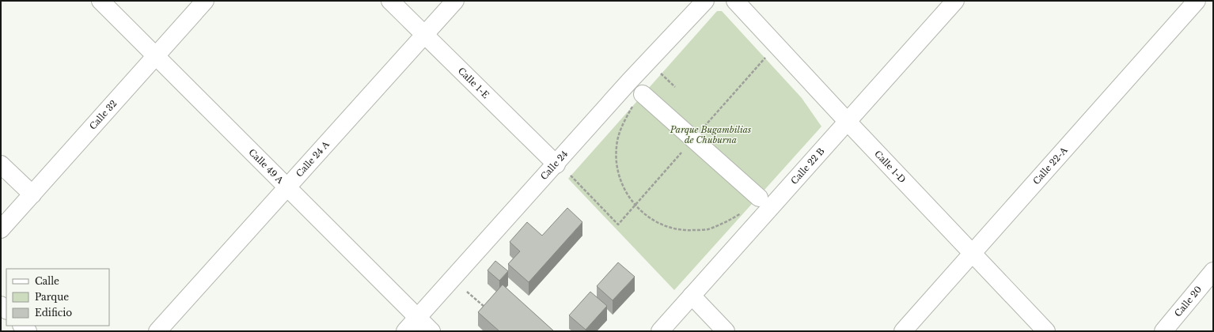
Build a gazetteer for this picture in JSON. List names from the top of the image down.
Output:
{
  "streets": {
    "street": [
      "Calle 1-E",
      "Calle 32",
      "Calle 24 A",
      "Calle 49 A",
      "Calle 24",
      "Calle 22 B",
      "Calle 22-A",
      "Calle 1-D",
      "Calle 20"
    ]
  },
  "crossings": [
    ["Calle 1-E", "Calle 24 A"],
    ["Calle 1-E", "Calle 24"],
    ["Calle 32", "Calle 49 A"],
    ["Calle 24 A", "Calle 49 A"],
    ["Calle 49 A", "Calle 24"],
    ["Calle 22 B", "Calle 1-D"],
    ["Calle 22-A", "Calle 1-D"]
  ],
  "parks": ["Parque Bugambilias de Chuburna"],
  "legend": ["Calle", "Parque", "Edificio"]
}
